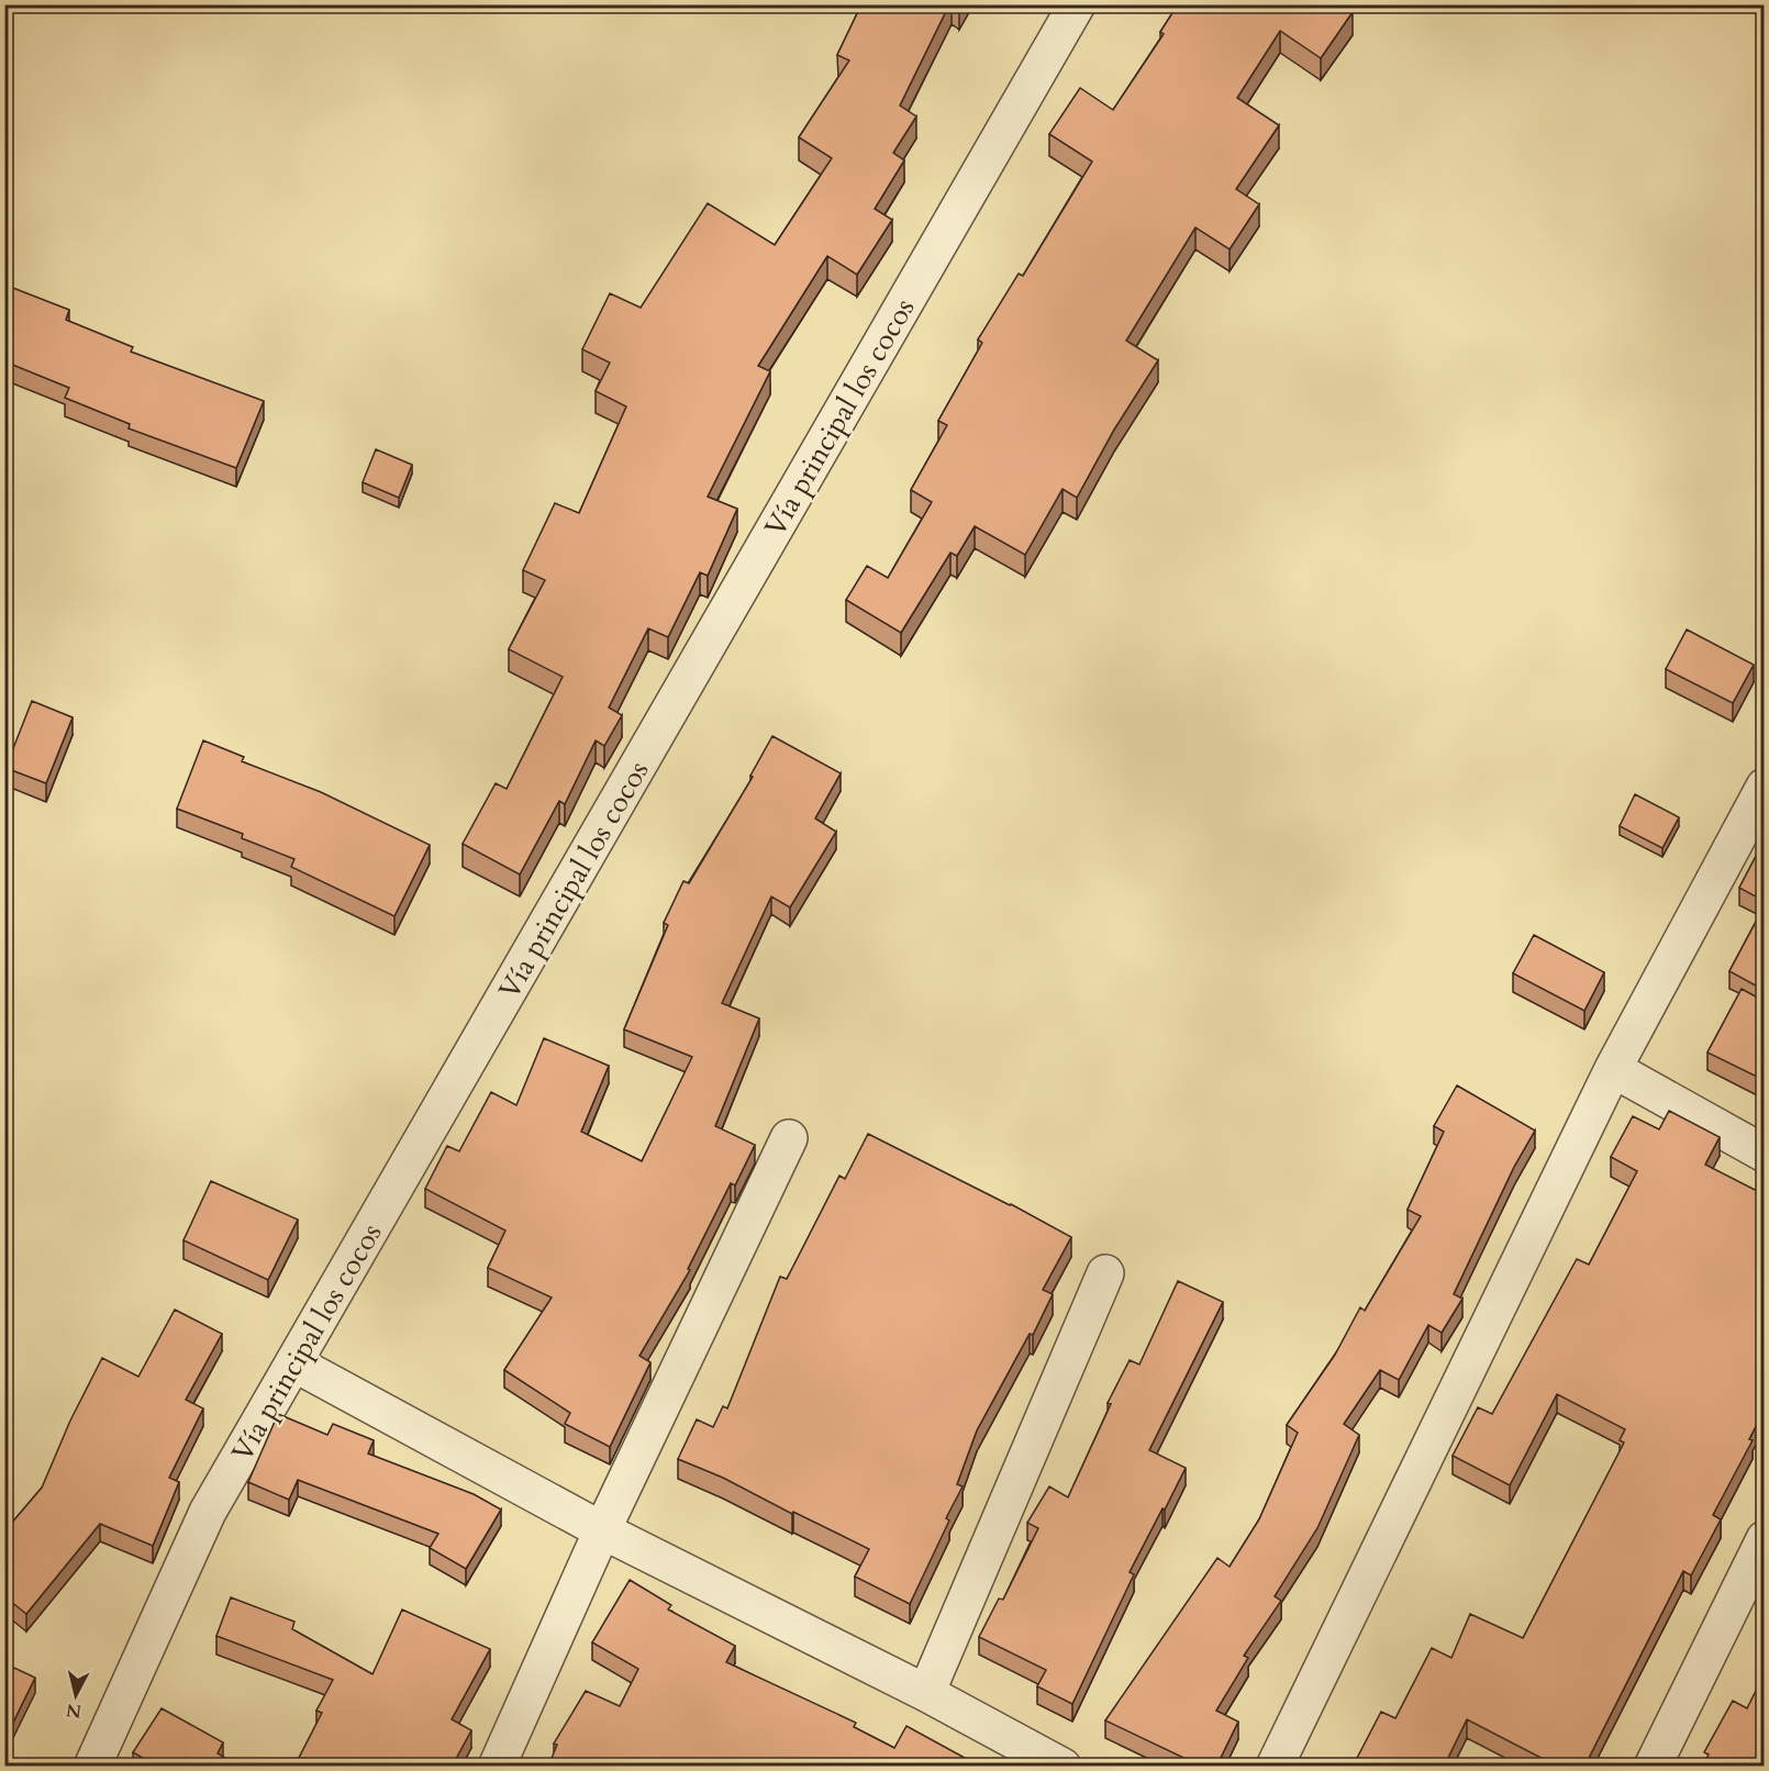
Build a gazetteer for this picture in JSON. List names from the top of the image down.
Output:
{
  "streets": {
    "street": ["Vía principal los cocos"]
  },
  "north": "bottom"
}
